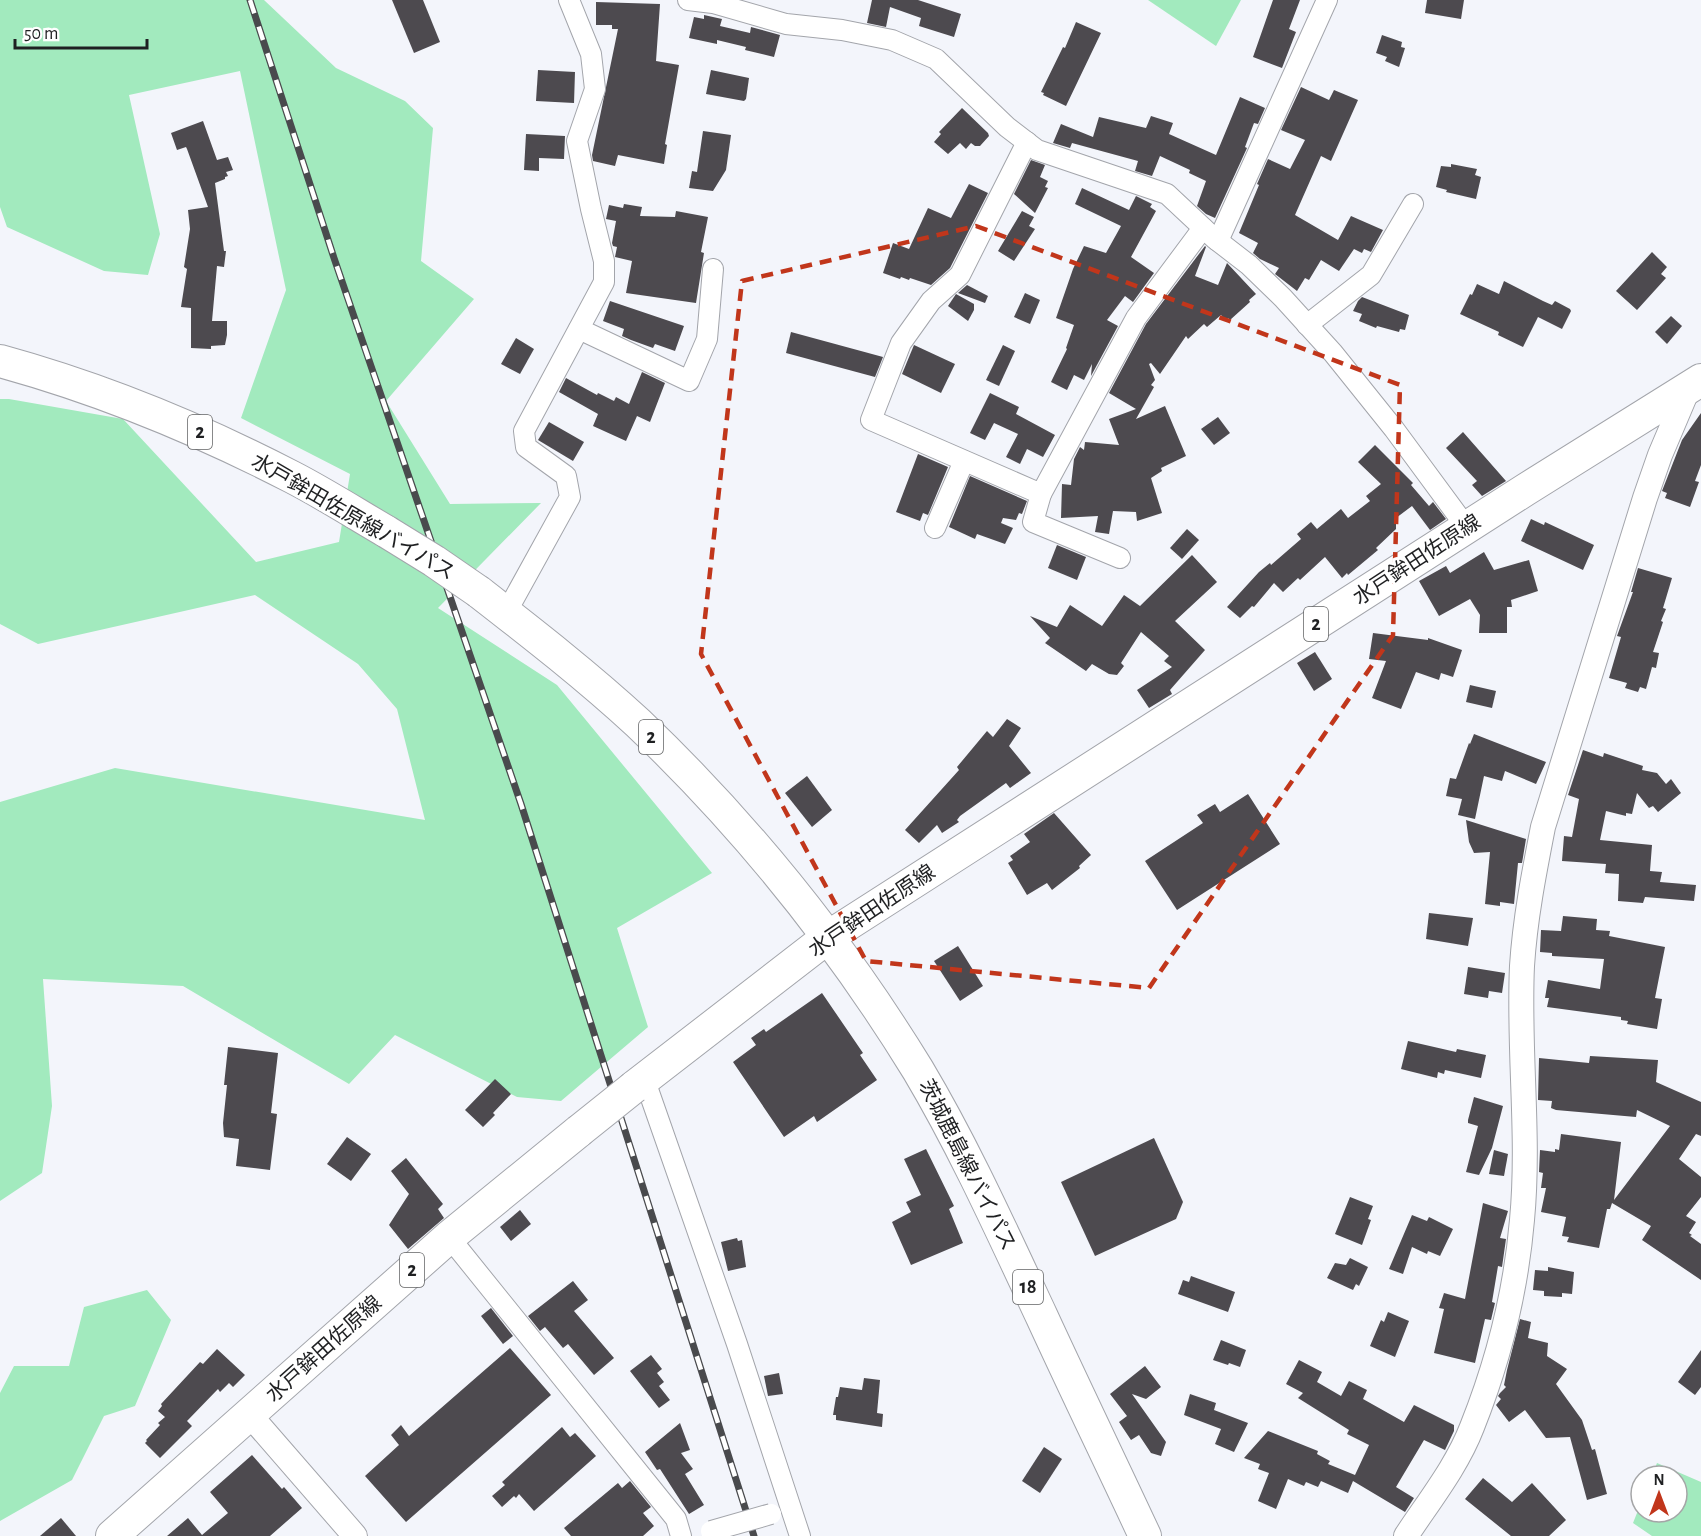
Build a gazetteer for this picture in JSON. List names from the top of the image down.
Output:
{
  "streets": {
    "main road": [
      "2",
      "水戸鉾田佐原線バイパス",
      "水戸鉾田佐原線",
      "茨城鹿島線バイパス",
      "18"
    ]
  },
  "crossings": [
    ["水戸鉾田佐原線バイパス", "水戸鉾田佐原線"],
    ["水戸鉾田佐原線バイパス", "茨城鹿島線バイパス"],
    ["水戸鉾田佐原線", "茨城鹿島線バイパス"]
  ],
  "scale_bar": "50 m",
  "north": "top"
}
